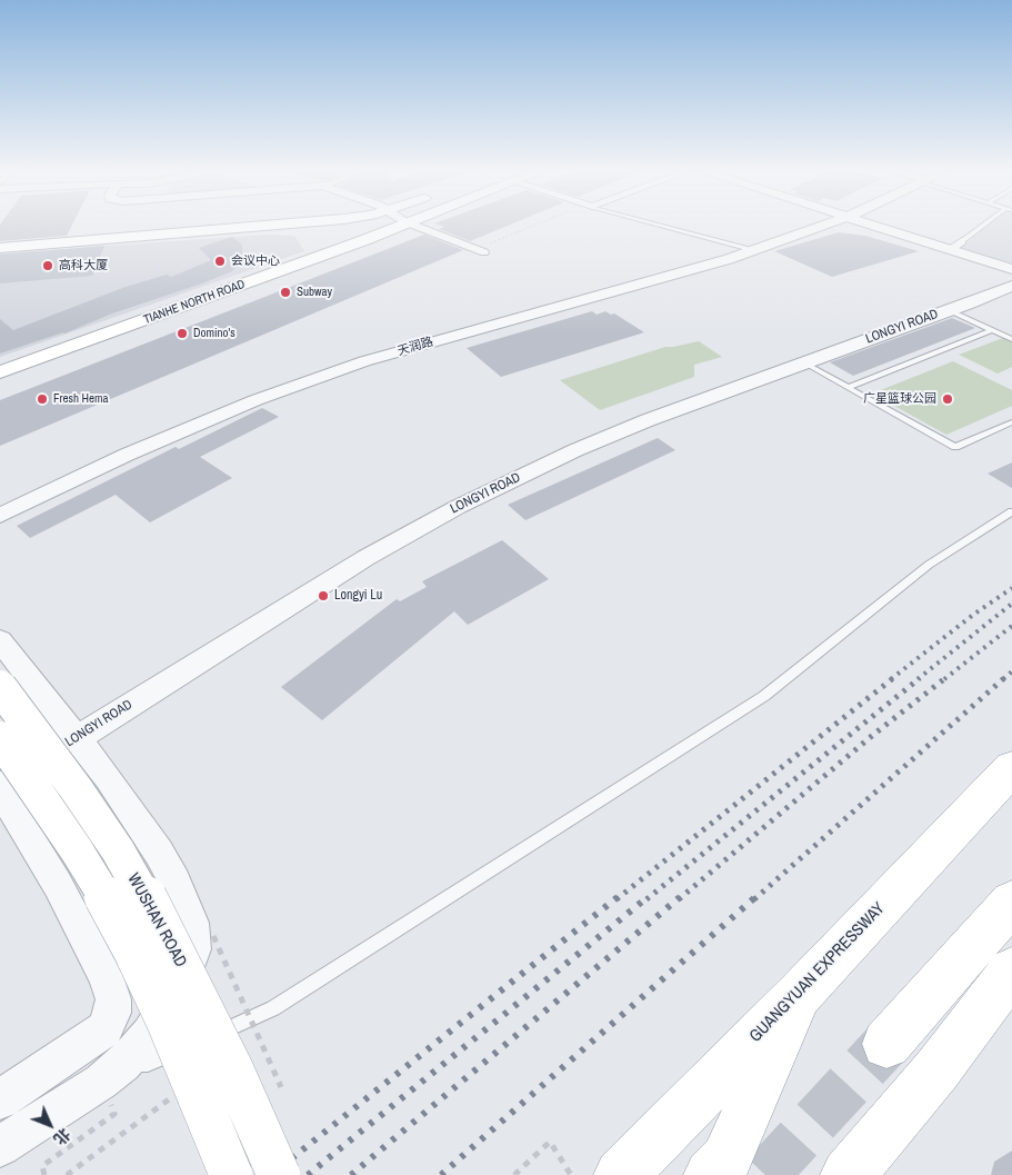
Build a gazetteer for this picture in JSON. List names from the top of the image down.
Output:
{
  "streets": {
    "highway": ["GUANGYUAN EXPRESSWAY"],
    "main road": ["TIANHE NORTH ROAD", "WUSHAN ROAD"],
    "street": ["LONGYI ROAD", "天润路"]
  },
  "places": [
    "会议中心",
    "高科大厦",
    "Subway",
    "Domino's",
    "Fresh Hema",
    "广星篮球公园",
    "Longyi Lu"
  ],
  "north": "bottom right"
}
